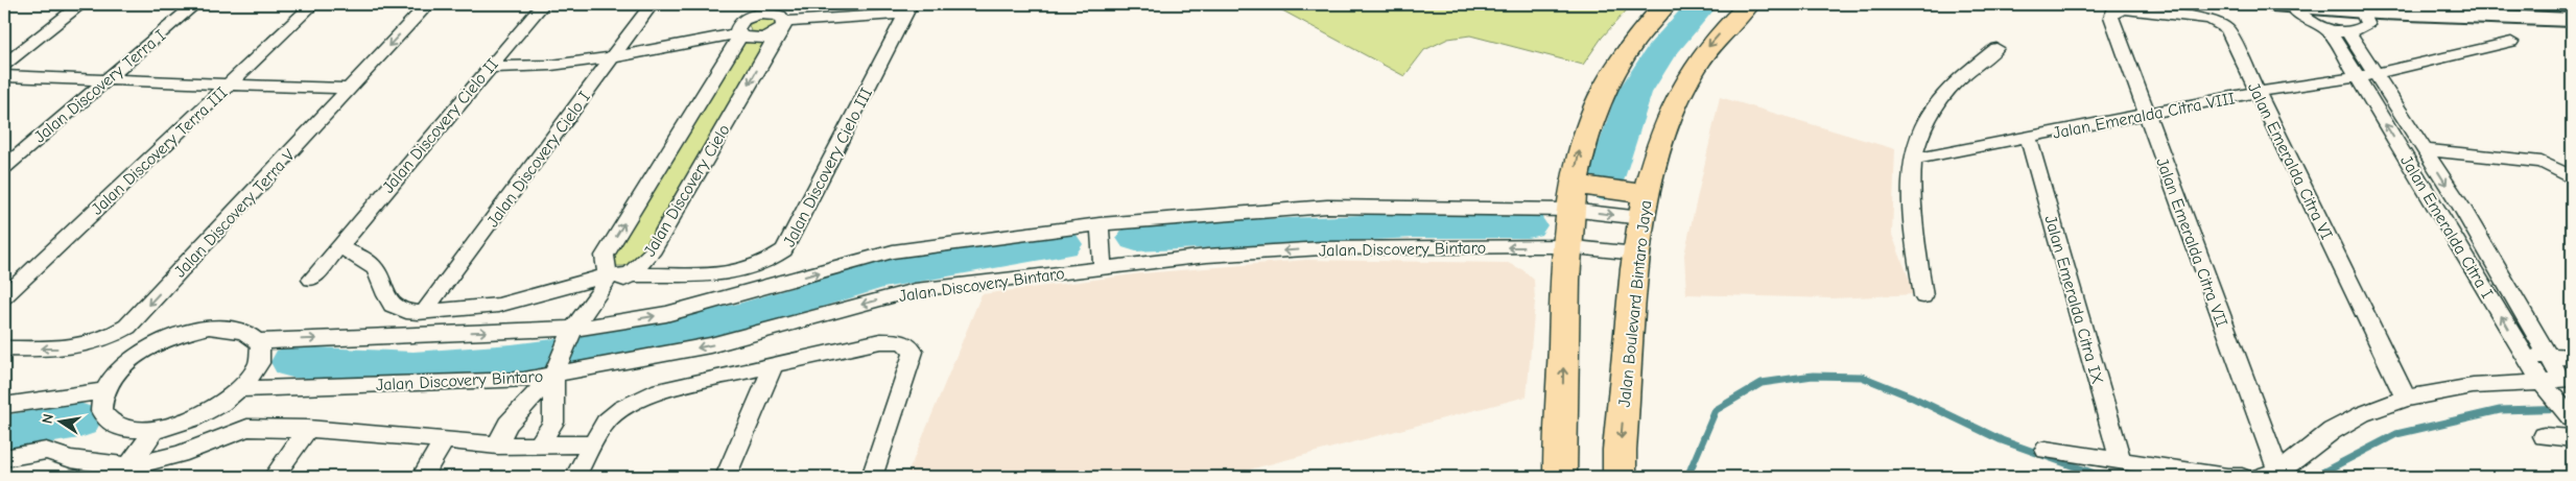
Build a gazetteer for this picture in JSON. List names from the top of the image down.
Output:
{
  "streets": {
    "main road": ["Jalan Boulevard Bintaro Jaya"],
    "street": [
      "Jalan Discovery Terra I",
      "Jalan Emeralda Citra VIII",
      "Jalan Discovery Cielo II",
      "Jalan Discovery Terra III",
      "Jalan Discovery Cielo I",
      "Jalan Emeralda Citra VI",
      "Jalan Discovery Cielo III",
      "Jalan Discovery Cielo",
      "Jalan Discovery Terra V",
      "Jalan Emeralda Citra I",
      "Jalan Emeralda Citra VII",
      "Jalan Discovery Bintaro",
      "Jalan Emeralda Citra IX"
    ]
  },
  "crossings": [
    ["Jalan Emeralda Citra VIII", "Jalan Emeralda Citra VI"],
    ["Jalan Emeralda Citra VIII", "Jalan Emeralda Citra I"],
    ["Jalan Emeralda Citra VIII", "Jalan Emeralda Citra VII"],
    ["Jalan Emeralda Citra VIII", "Jalan Emeralda Citra IX"],
    ["Jalan Emeralda Citra VI", "Jalan Emeralda Citra VII"],
    ["Jalan Discovery Cielo III", "Jalan Discovery Cielo"],
    ["Jalan Discovery Bintaro", "Jalan Boulevard Bintaro Jaya"]
  ],
  "one_way": ["Jalan Discovery Terra V"],
  "north": "left"
}
